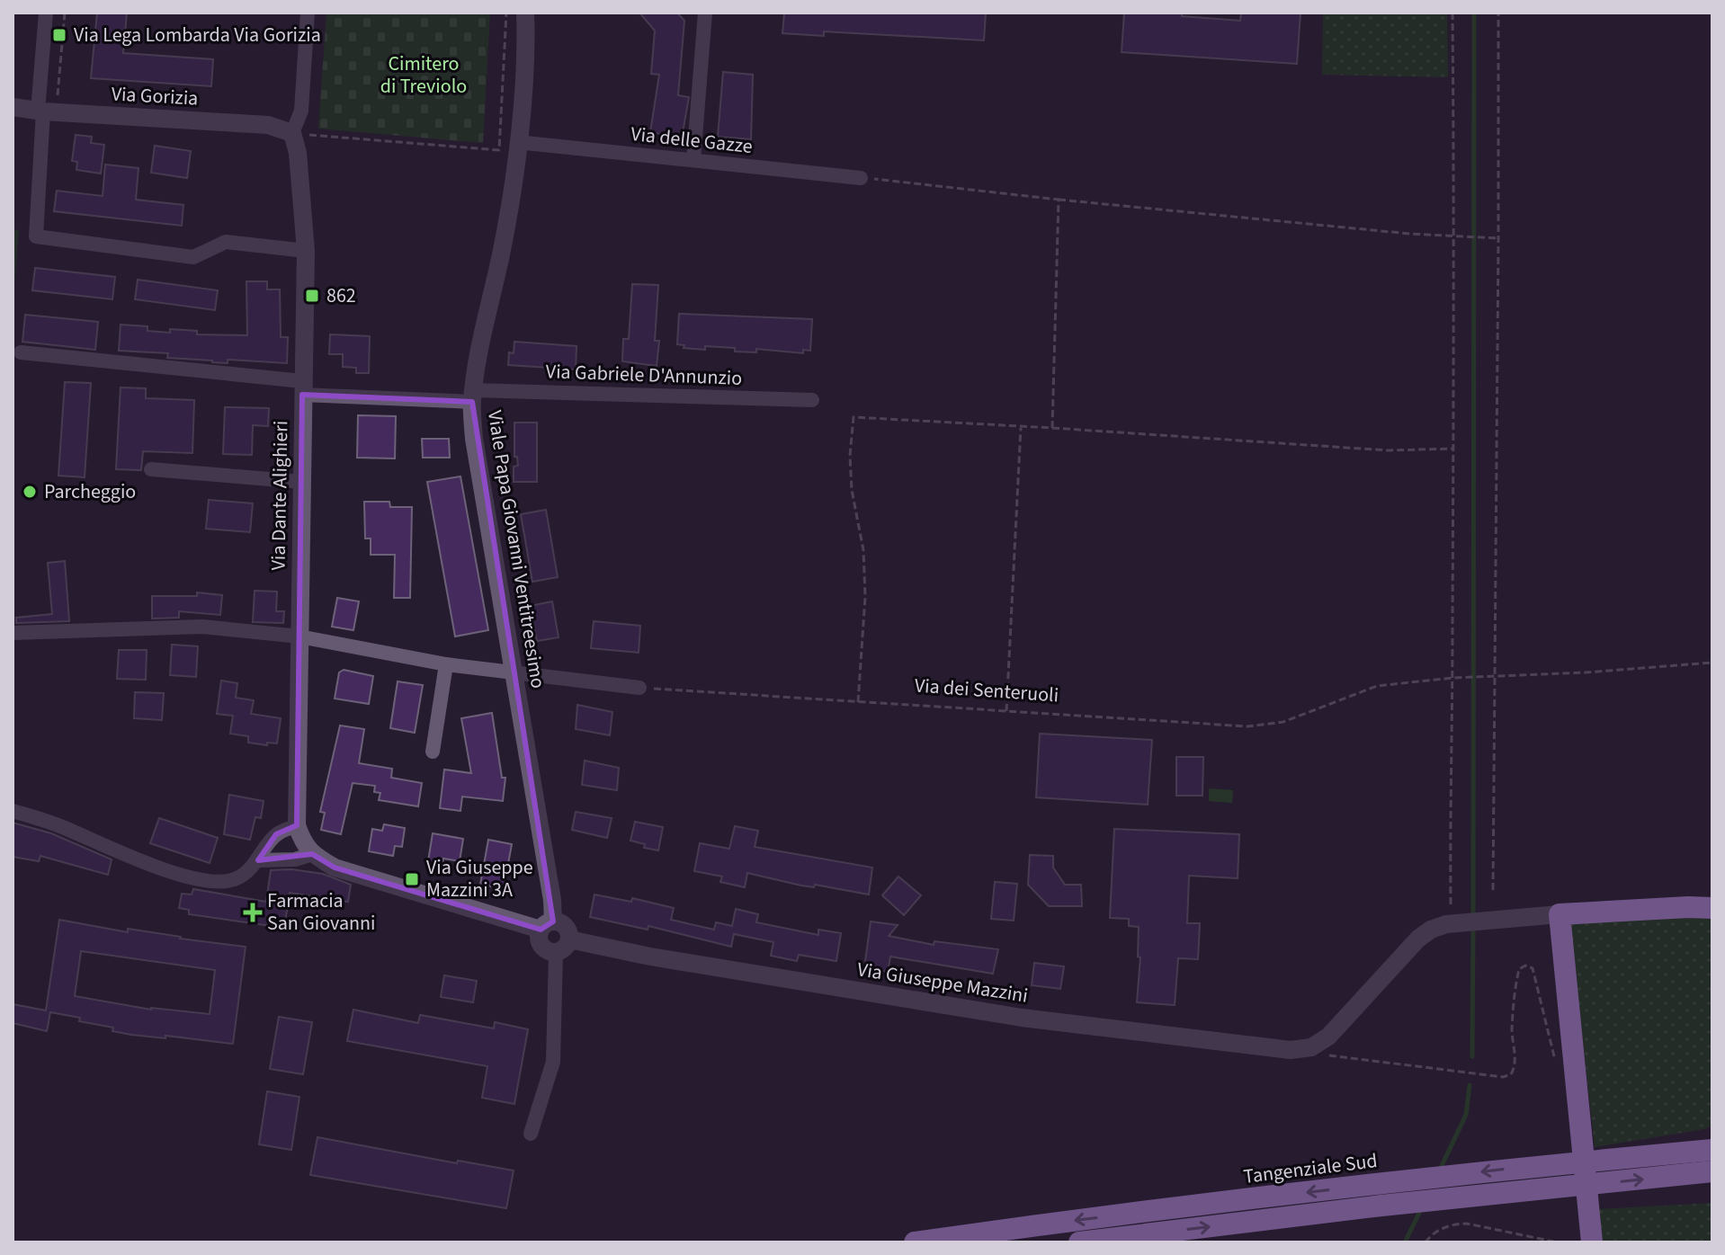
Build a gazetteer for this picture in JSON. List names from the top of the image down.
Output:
{
  "streets": {
    "highway": ["Tangenziale Sud"],
    "street": [
      "Via Gorizia",
      "Via delle Gazze",
      "Via Gabriele D'Annunzio",
      "Via Dante Alighieri",
      "Viale Papa Giovanni Ventitreesimo",
      "Via Giuseppe Mazzini"
    ],
    "path": ["Via dei Senteruoli"]
  },
  "crossings": [
    ["Via Gorizia", "Via Dante Alighieri"],
    ["Via delle Gazze", "Viale Papa Giovanni Ventitreesimo"],
    ["Via Gabriele D'Annunzio", "Via Dante Alighieri"],
    ["Via Gabriele D'Annunzio", "Viale Papa Giovanni Ventitreesimo"],
    ["Viale Papa Giovanni Ventitreesimo", "Via Giuseppe Mazzini"]
  ],
  "parks": ["Cimitero di Treviolo"],
  "places": {
    "transit": ["Via Lega Lombarda Via Gorizia", "862", "Via Giuseppe Mazzini 3A"],
    "other": ["Parcheggio"],
    "health": ["Farmacia San Giovanni"]
  }
}
